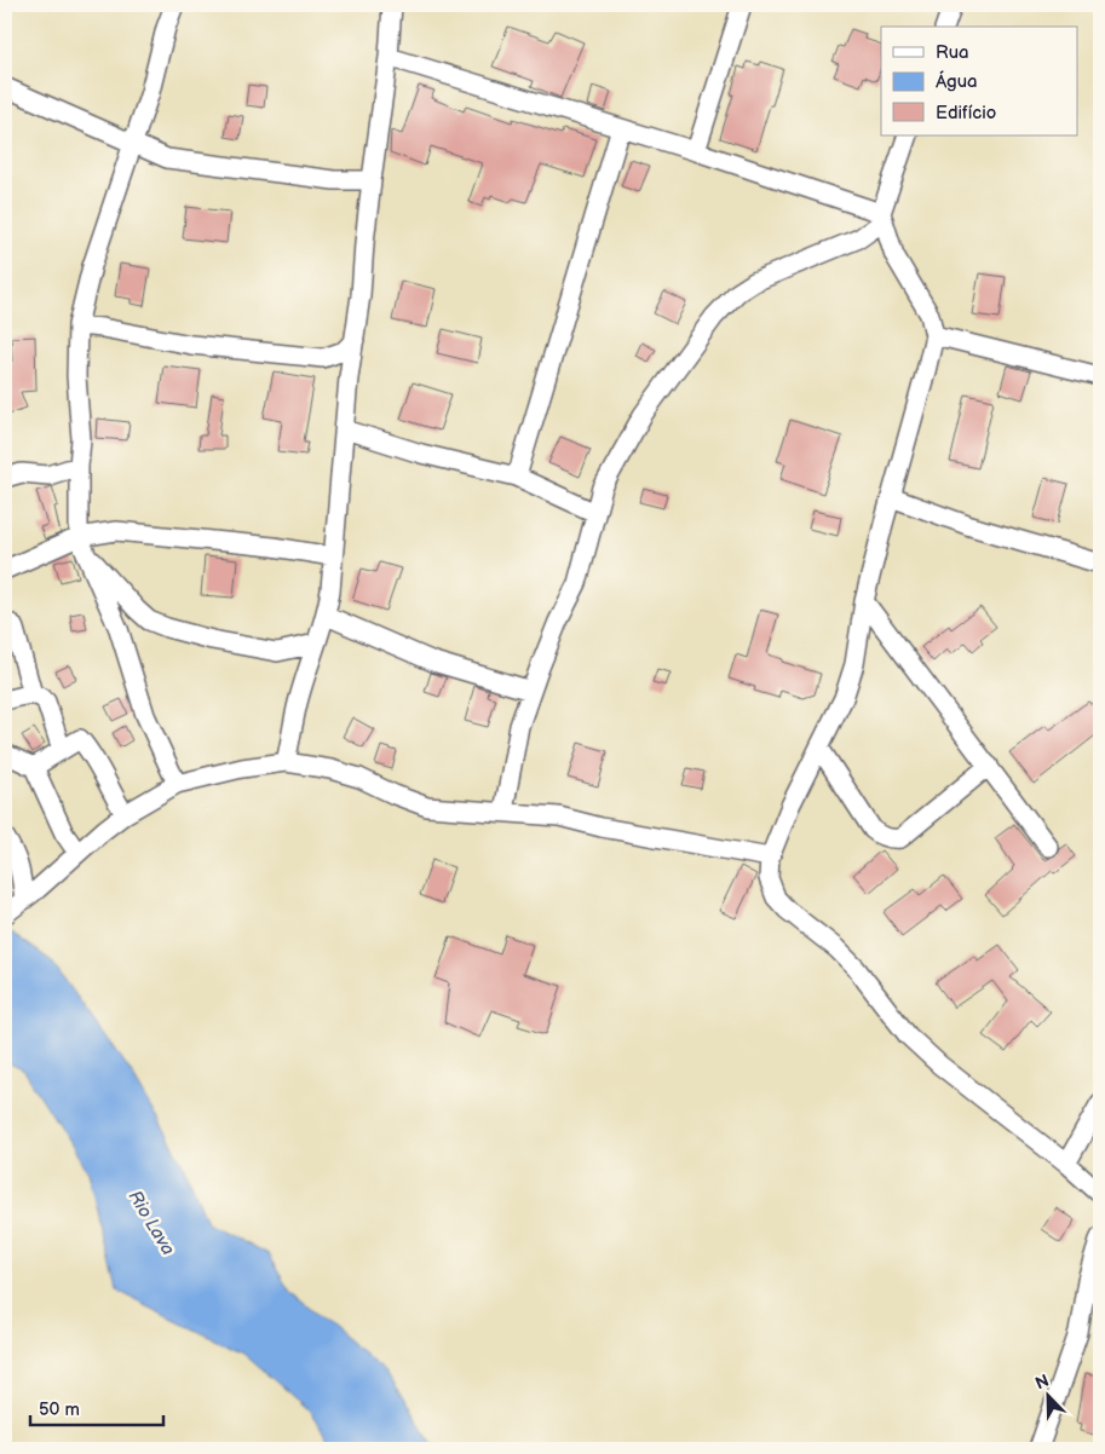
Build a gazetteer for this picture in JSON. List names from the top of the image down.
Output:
{
  "water": ["Rio Lava"],
  "legend": ["Rua", "Água", "Edifício"],
  "scale_bar": "50 m",
  "north": "top left"
}
